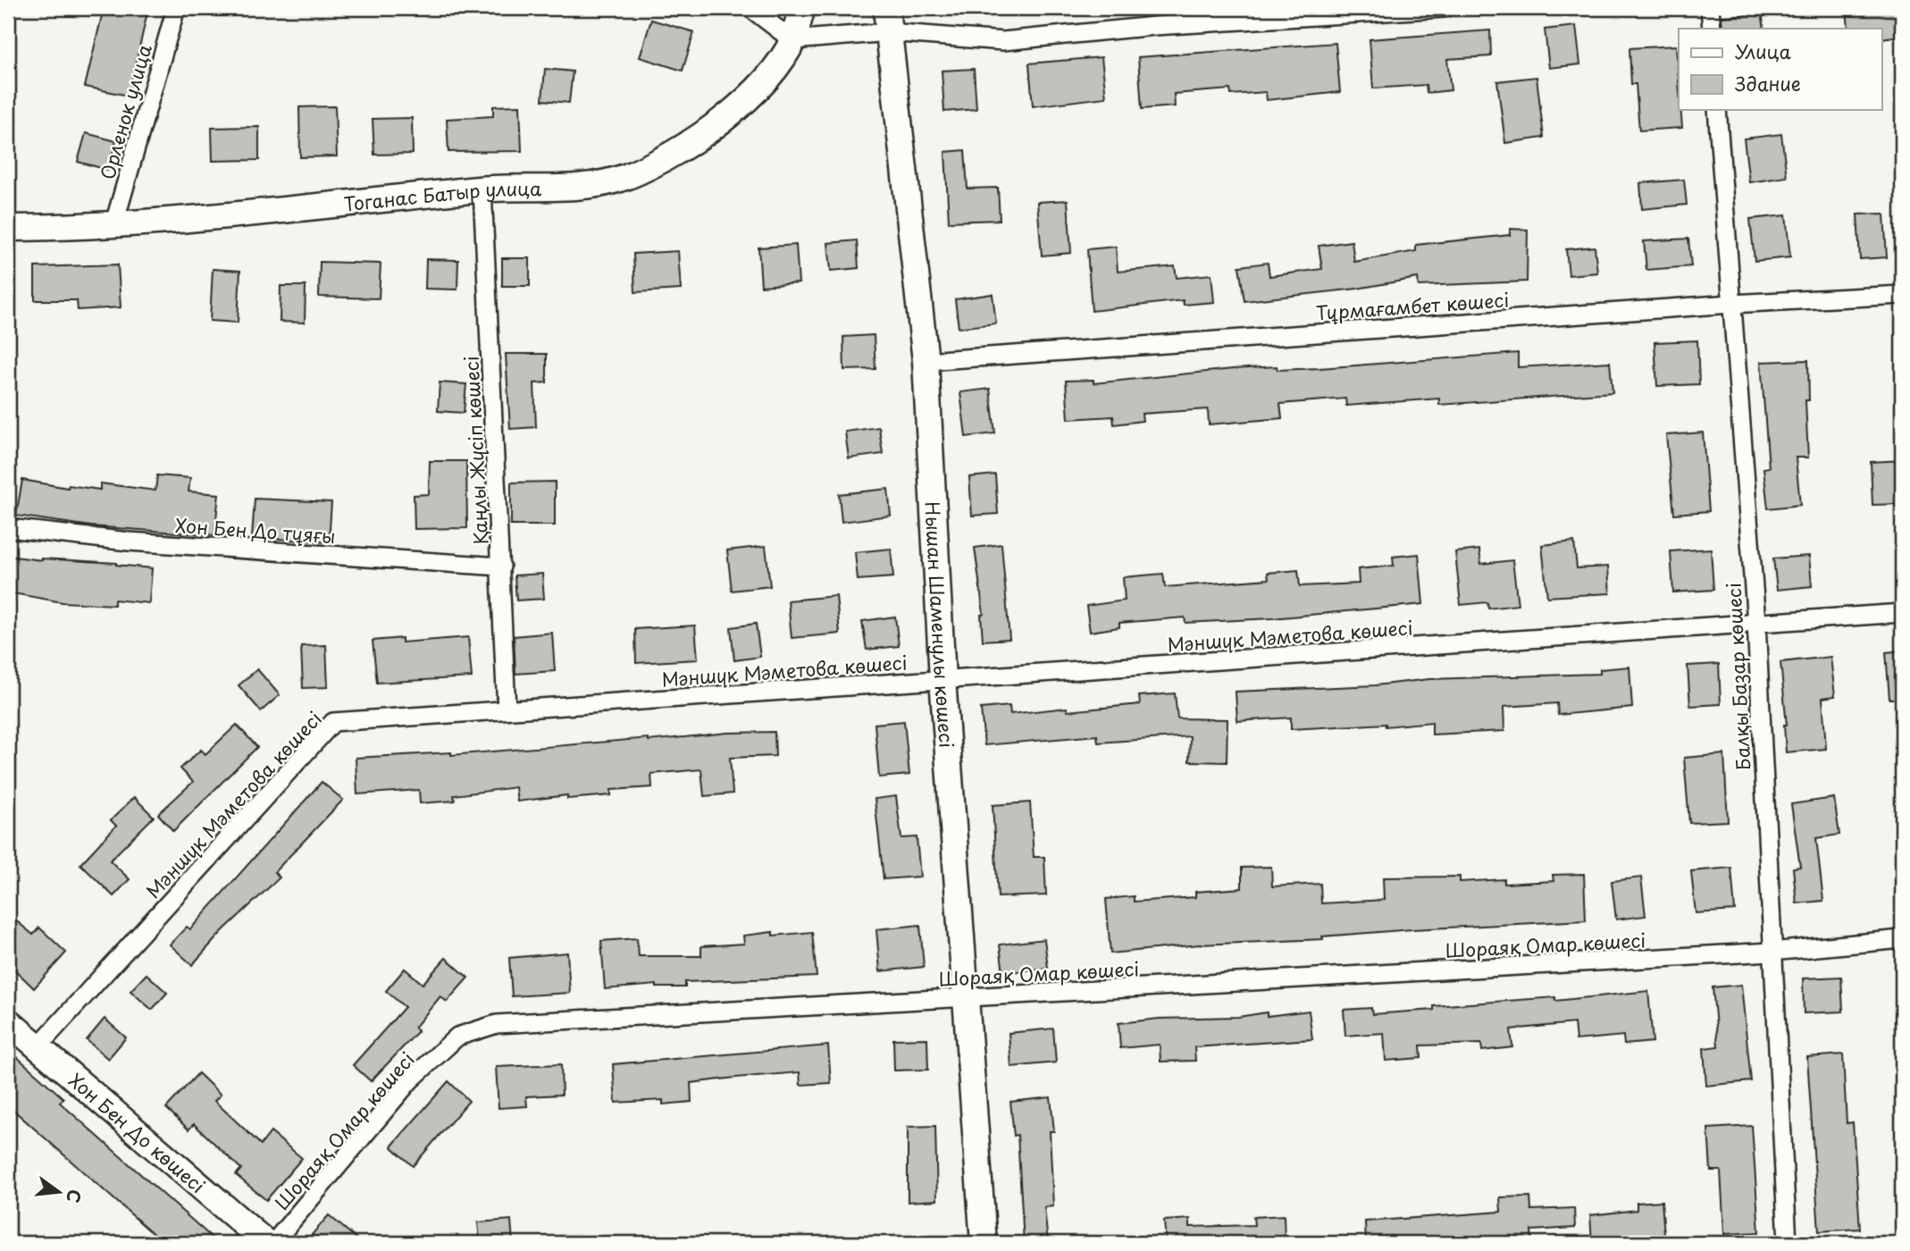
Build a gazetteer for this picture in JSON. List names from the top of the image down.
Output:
{
  "streets": {
    "street": [
      "Орленок улица",
      "Тоганас Батыр улица",
      "Тұрмағамбет көшесі",
      "Қаңлы Жүсіп көшесі",
      "Хон Бен До тұяғы",
      "Нышан Шаменулы көшесі",
      "Мәншүк Мәметова көшесі",
      "Балқы Базар көшесі",
      "Шораяқ Омар көшесі",
      "Хон Бен До көшесі"
    ]
  },
  "crossings": [
    ["Орленок улица", "Тоганас Батыр улица"],
    ["Тоганас Батыр улица", "Қаңлы Жүсіп көшесі"],
    ["Тұрмағамбет көшесі", "Нышан Шаменулы көшесі"],
    ["Тұрмағамбет көшесі", "Балқы Базар көшесі"],
    ["Қаңлы Жүсіп көшесі", "Хон Бен До тұяғы"],
    ["Қаңлы Жүсіп көшесі", "Мәншүк Мәметова көшесі"],
    ["Нышан Шаменулы көшесі", "Мәншүк Мәметова көшесі"],
    ["Нышан Шаменулы көшесі", "Шораяқ Омар көшесі"],
    ["Мәншүк Мәметова көшесі", "Балқы Базар көшесі"],
    ["Мәншүк Мәметова көшесі", "Хон Бен До көшесі"],
    ["Балқы Базар көшесі", "Шораяқ Омар көшесі"]
  ],
  "legend": ["Улица", "Здание"],
  "north": "right"
}
